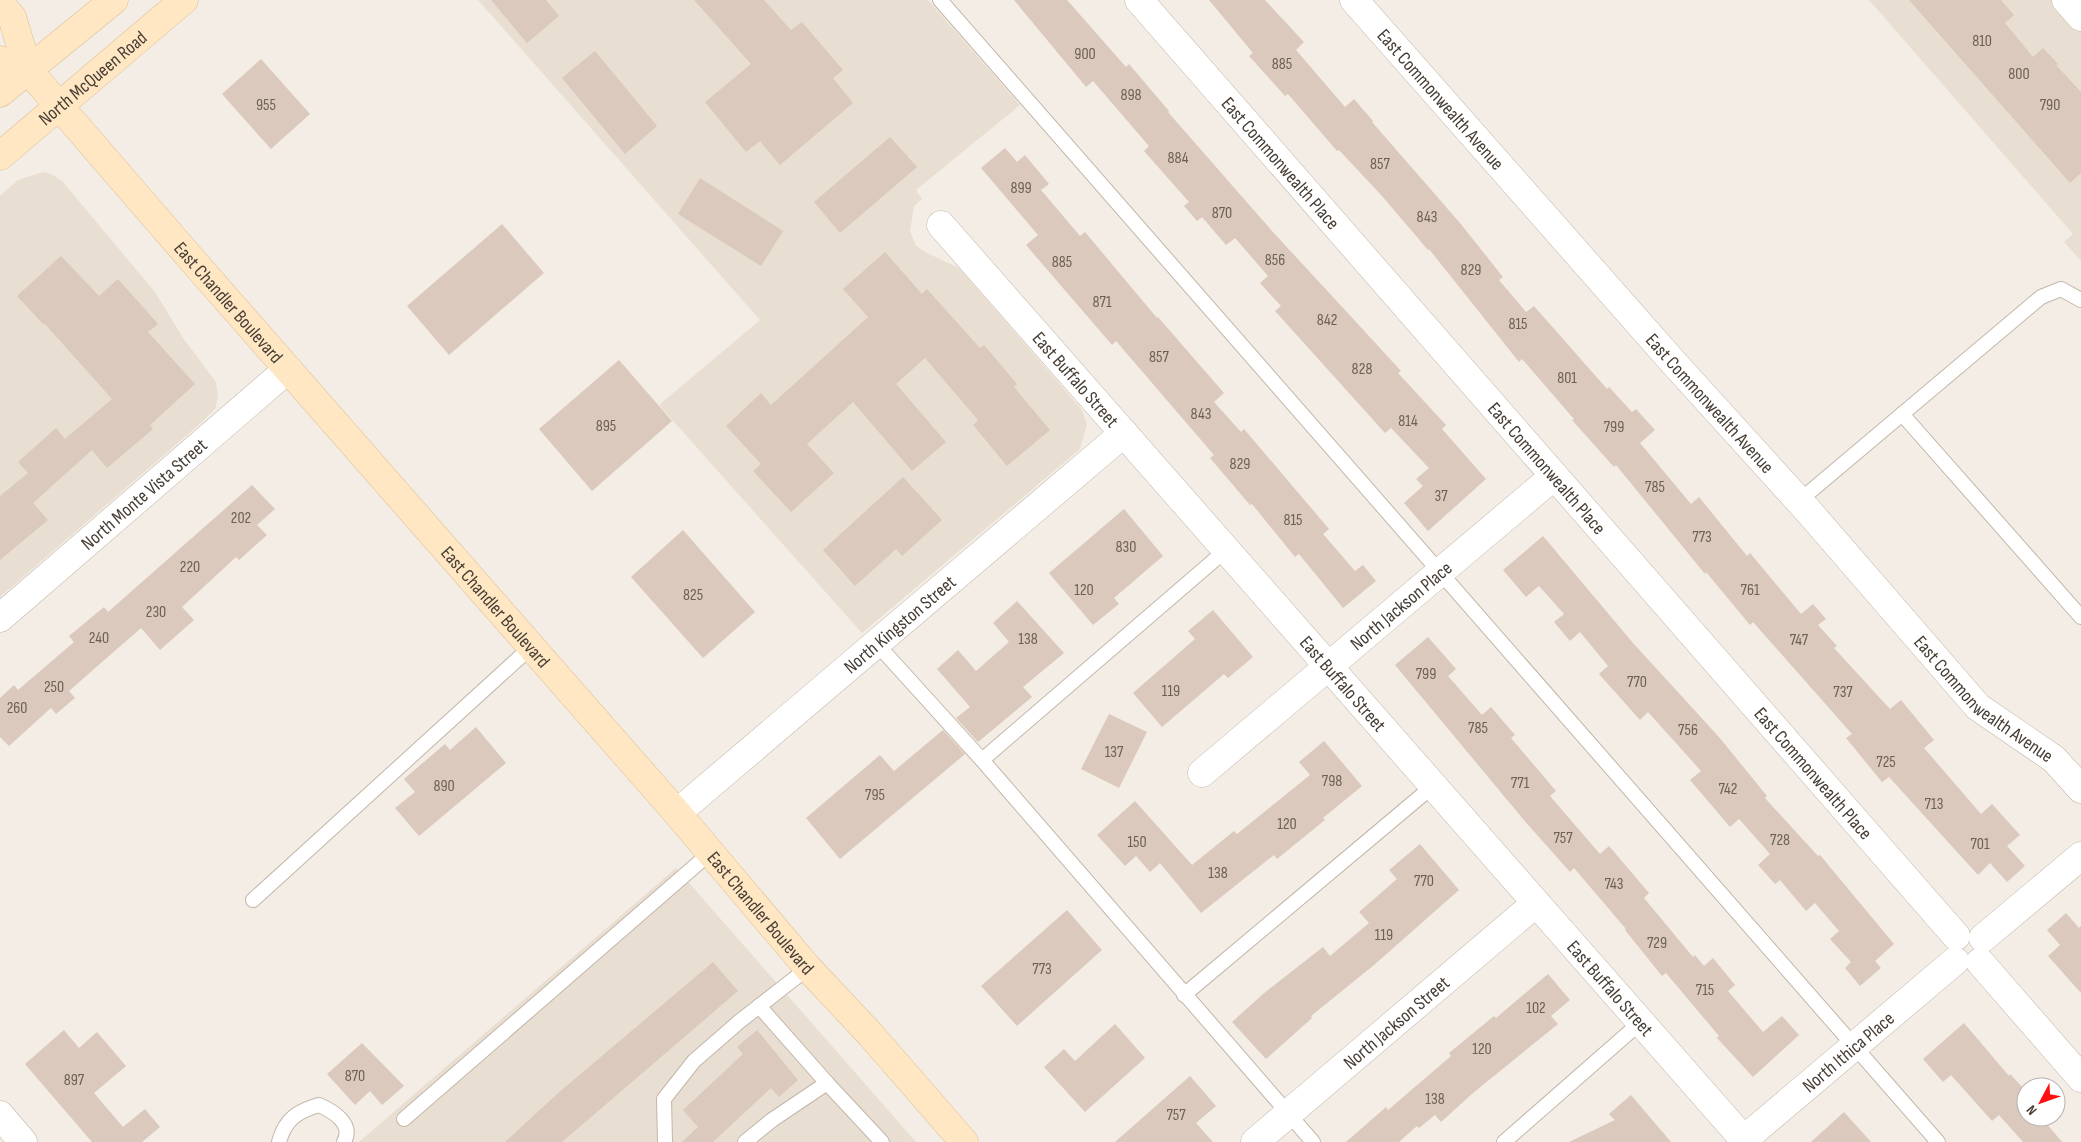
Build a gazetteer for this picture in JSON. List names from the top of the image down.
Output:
{
  "streets": {
    "main road": ["North McQueen Road", "East Chandler Boulevard"],
    "street": [
      "East Commonwealth Avenue",
      "East Commonwealth Place",
      "East Buffalo Street",
      "North Monte Vista Street",
      "North Jackson Place",
      "North Kingston Street",
      "North Jackson Street",
      "North Ithica Place"
    ]
  },
  "crossings": [
    ["North McQueen Road", "East Chandler Boulevard"],
    ["East Commonwealth Place", "North Jackson Place"],
    ["East Commonwealth Place", "North Ithica Place"],
    ["East Chandler Boulevard", "North Monte Vista Street"],
    ["East Chandler Boulevard", "North Kingston Street"],
    ["East Buffalo Street", "North Jackson Place"],
    ["East Buffalo Street", "North Kingston Street"],
    ["East Buffalo Street", "North Jackson Street"],
    ["East Buffalo Street", "North Ithica Place"]
  ],
  "house_numbers": [
    "810",
    "900",
    "885",
    "800",
    "898",
    "955",
    "790",
    "884",
    "857",
    "899",
    "870",
    "843",
    "856",
    "885",
    "829",
    "871",
    "842",
    "815",
    "857",
    "828",
    "801",
    "843",
    "814",
    "895",
    "799",
    "829",
    "785",
    "37",
    "202",
    "815",
    "773",
    "830",
    "220",
    "120",
    "761",
    "825",
    "230",
    "240",
    "138",
    "747",
    "799",
    "770",
    "250",
    "119",
    "737",
    "260",
    "785",
    "756",
    "137",
    "725",
    "798",
    "771",
    "890",
    "742",
    "795",
    "713",
    "120",
    "757",
    "728",
    "150",
    "701",
    "138",
    "770",
    "743",
    "119",
    "729",
    "773",
    "715",
    "102",
    "120",
    "870",
    "897",
    "138",
    "757"
  ],
  "north": "bottom left"
}
